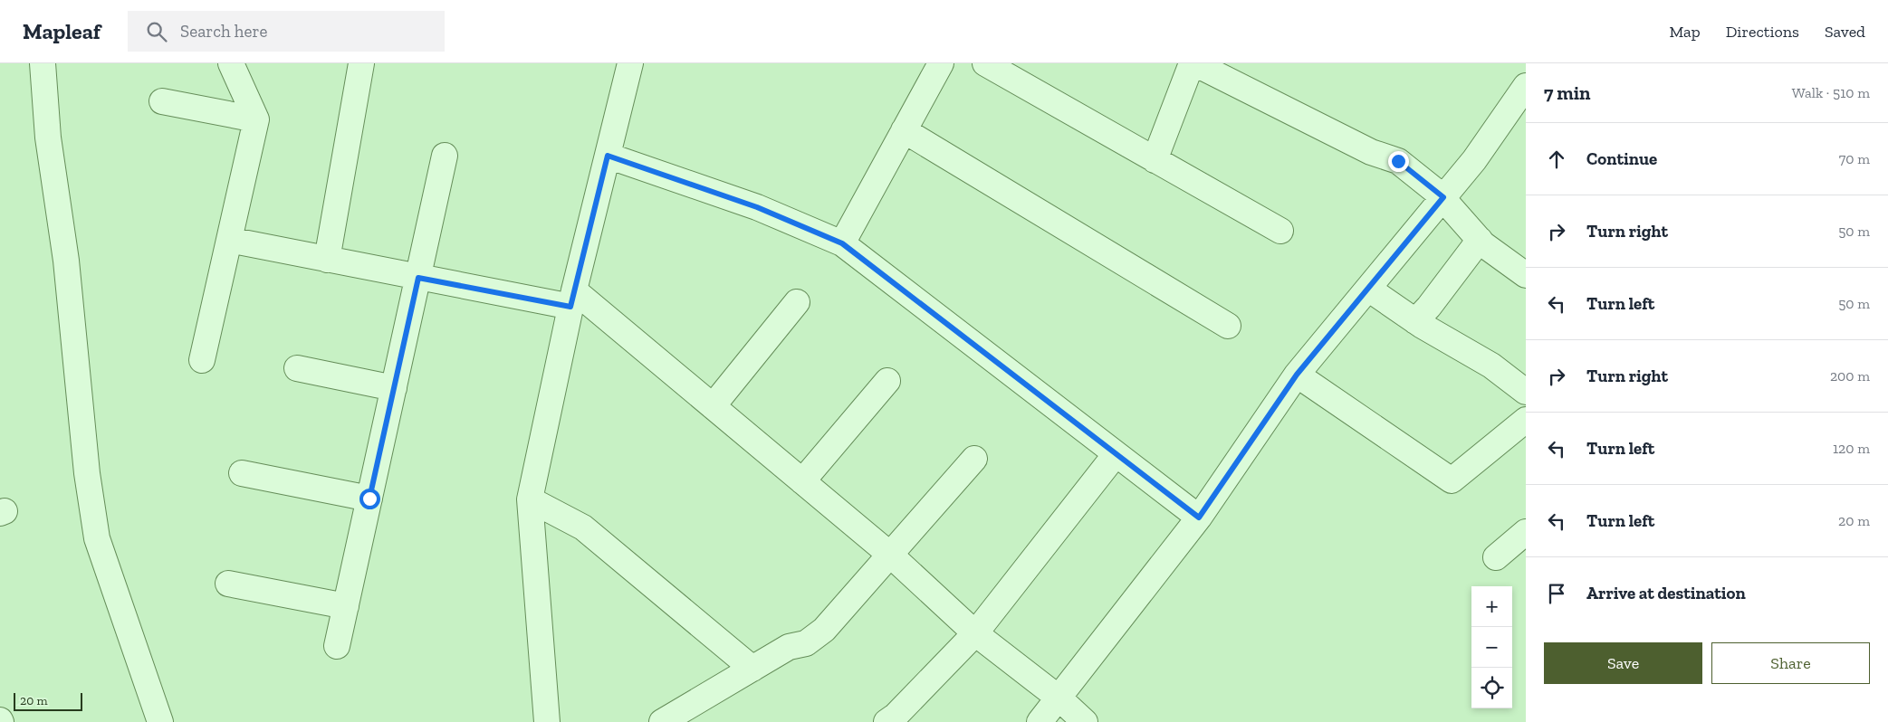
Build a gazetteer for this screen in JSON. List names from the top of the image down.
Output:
{
  "scale_bar": "20 m",
  "page": {
    "header": "Mapleaf",
    "search": "Search here",
    "nav": ["Map", "Directions", "Saved"],
    "heading": ["7 min", "Walk · 510 m"],
    "list": [
      ["Continue", "70 m"],
      ["Turn right", "50 m"],
      ["Turn left", "50 m"],
      ["Turn right", "200 m"],
      ["Turn left", "120 m"],
      ["Turn left", "20 m"],
      "Arrive at destination"
    ],
    "map_buttons": ["+", "−"],
    "buttons": ["Save", "Share"],
    "scale": "20 m"
  }
}
